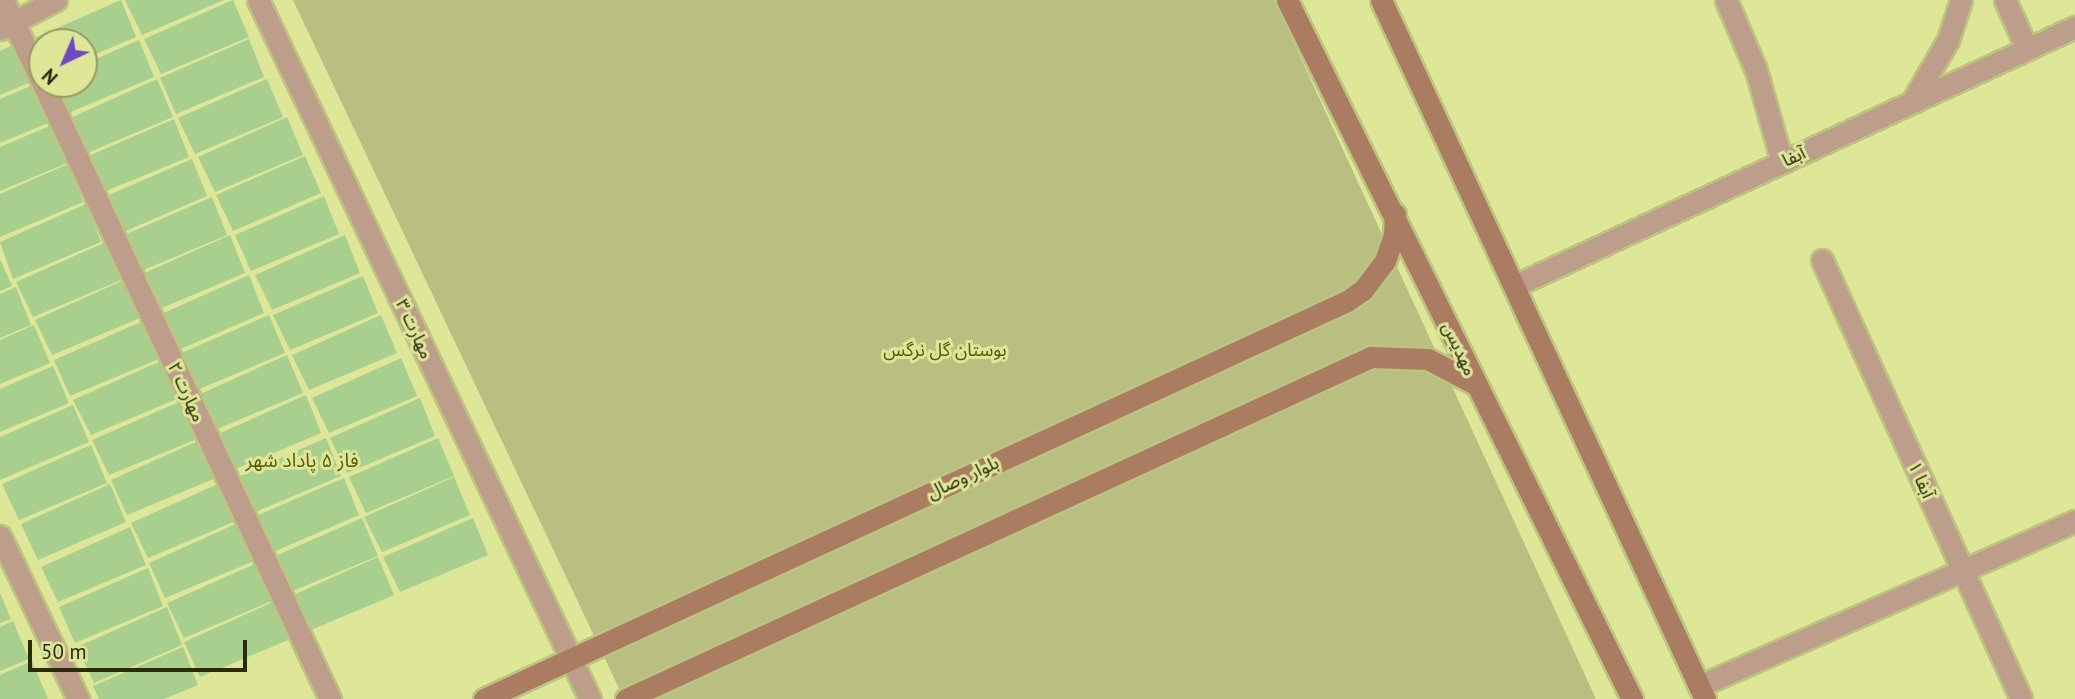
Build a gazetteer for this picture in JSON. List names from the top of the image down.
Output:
{
  "streets": {
    "street": [
      "آبفا",
      "مهارت ۳",
      "مهدیس",
      "مهارت ۲",
      "بلوار وصال",
      "آبفا ۱"
    ]
  },
  "crossings": [
    ["مهارت ۳", "بلوار وصال"],
    ["مهدیس", "بلوار وصال"]
  ],
  "districts": ["فاز ۵ پاداد شهر"],
  "parks": ["بوستان گل نرگس"],
  "scale_bar": "50 m",
  "north": "bottom left"
}
